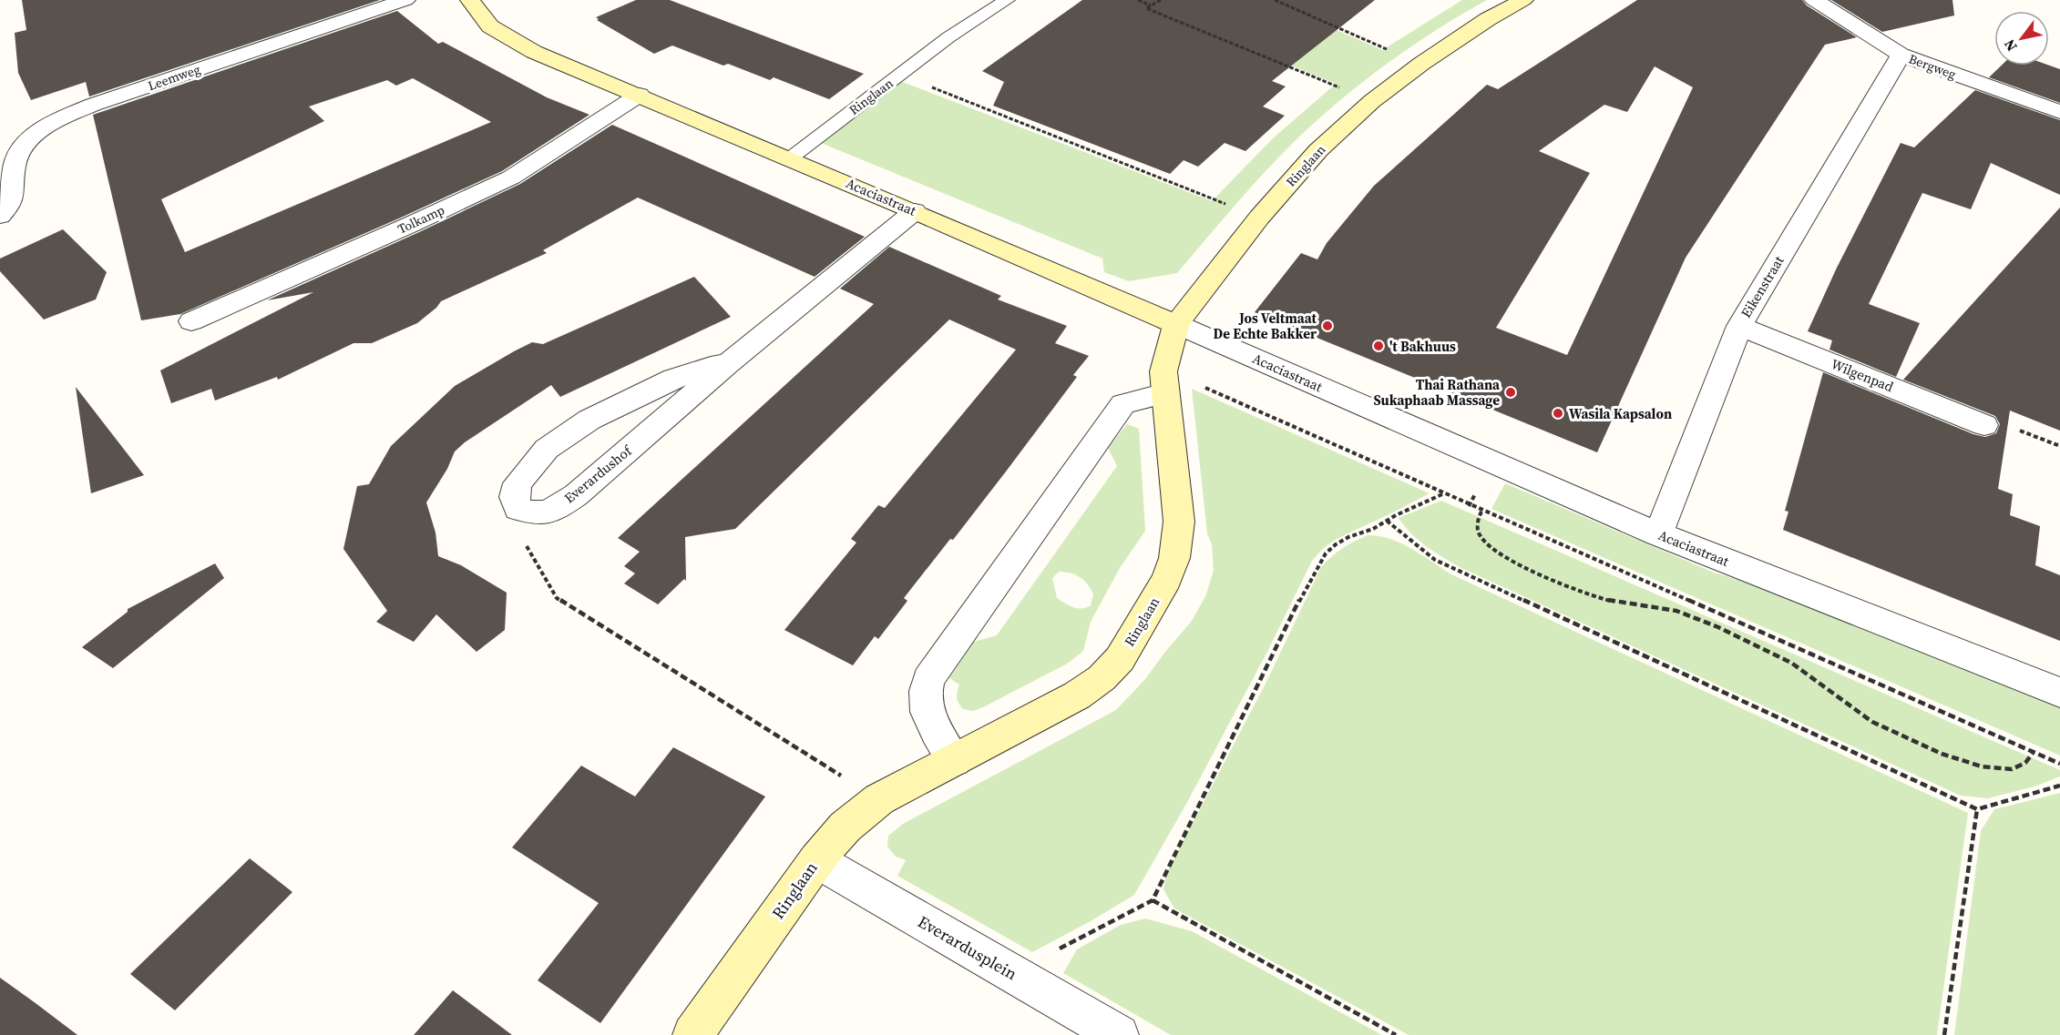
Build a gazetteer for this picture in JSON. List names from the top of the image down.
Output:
{
  "streets": {
    "street": [
      "Bergweg",
      "Leemweg",
      "Ringlaan",
      "Acaciastraat",
      "Tolkamp",
      "Eikenstraat",
      "Wilgenpad",
      "Everardushof",
      "Everardusplein"
    ]
  },
  "crossings": [
    ["Bergweg", "Eikenstraat"],
    ["Ringlaan", "Acaciastraat"],
    ["Ringlaan", "Everardusplein"],
    ["Acaciastraat", "Tolkamp"],
    ["Acaciastraat", "Eikenstraat"],
    ["Acaciastraat", "Everardushof"],
    ["Eikenstraat", "Wilgenpad"]
  ],
  "places": [
    "Jos Veltmaat De Echte Bakker",
    "'t Bakhuus",
    "Thai Rathana Sukaphaab Massage",
    "Wasila Kapsalon"
  ],
  "north": "bottom left"
}
